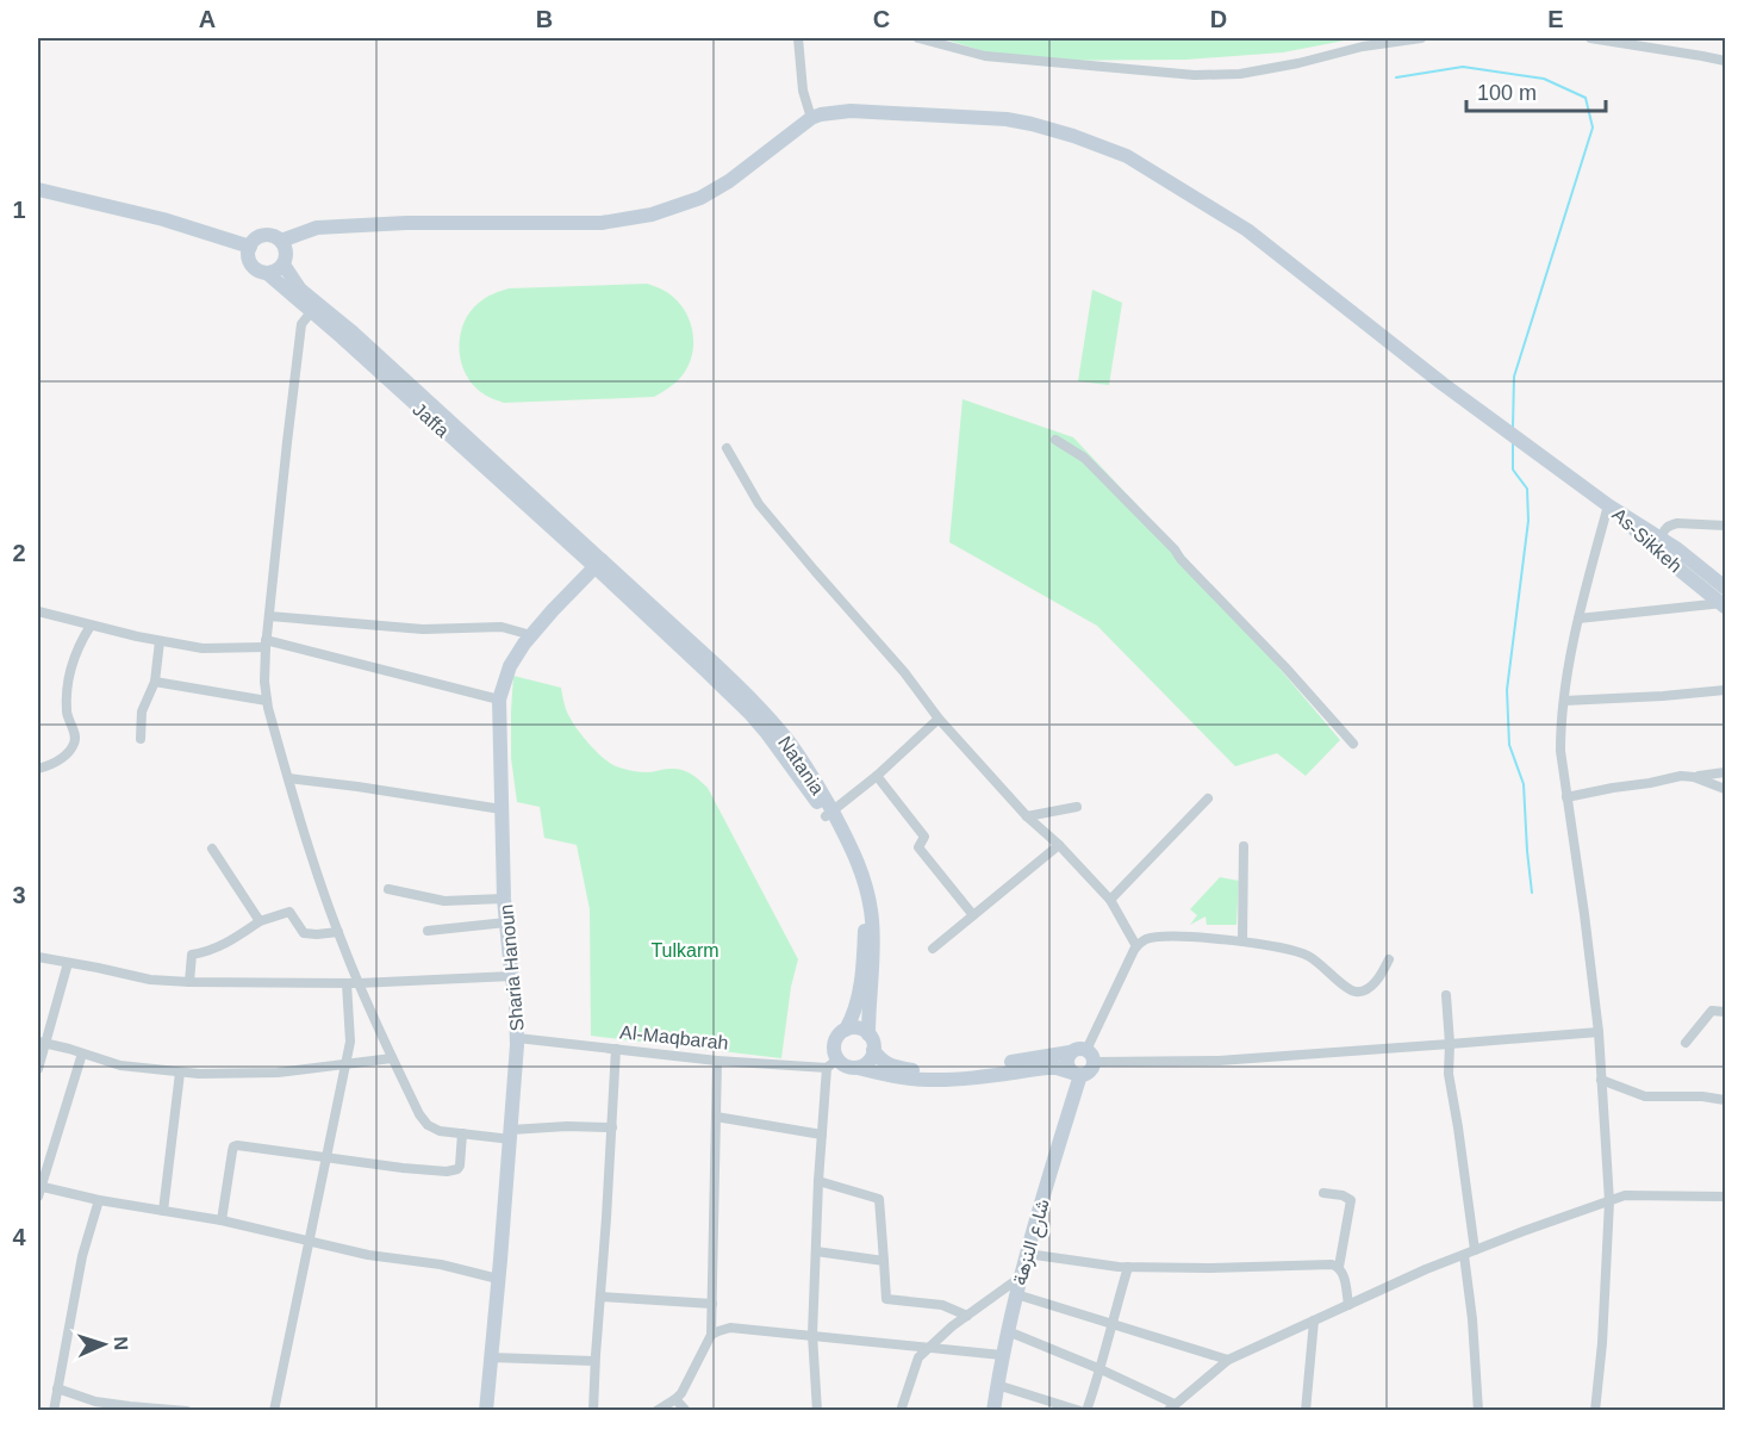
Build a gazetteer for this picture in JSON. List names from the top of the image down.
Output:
{
  "streets": {
    "street": [
      "Jaffa",
      "As-Sikkeh",
      "Natania",
      "Sharia Hanoun",
      "Al-Maqbarah",
      "شارع النزهة"
    ]
  },
  "crossings": [
    ["Jaffa", "Natania"],
    ["Jaffa", "Sharia Hanoun"],
    ["Natania", "Sharia Hanoun"],
    ["Natania", "Al-Maqbarah"],
    ["Sharia Hanoun", "Al-Maqbarah"]
  ],
  "parks": ["Tulkarm"],
  "scale_bar": "100 m",
  "north": "right",
  "grid": {
    "columns": [
      "A",
      "B",
      "C",
      "D",
      "E"
    ],
    "rows": [
      "1",
      "2",
      "3",
      "4"
    ]
  }
}
